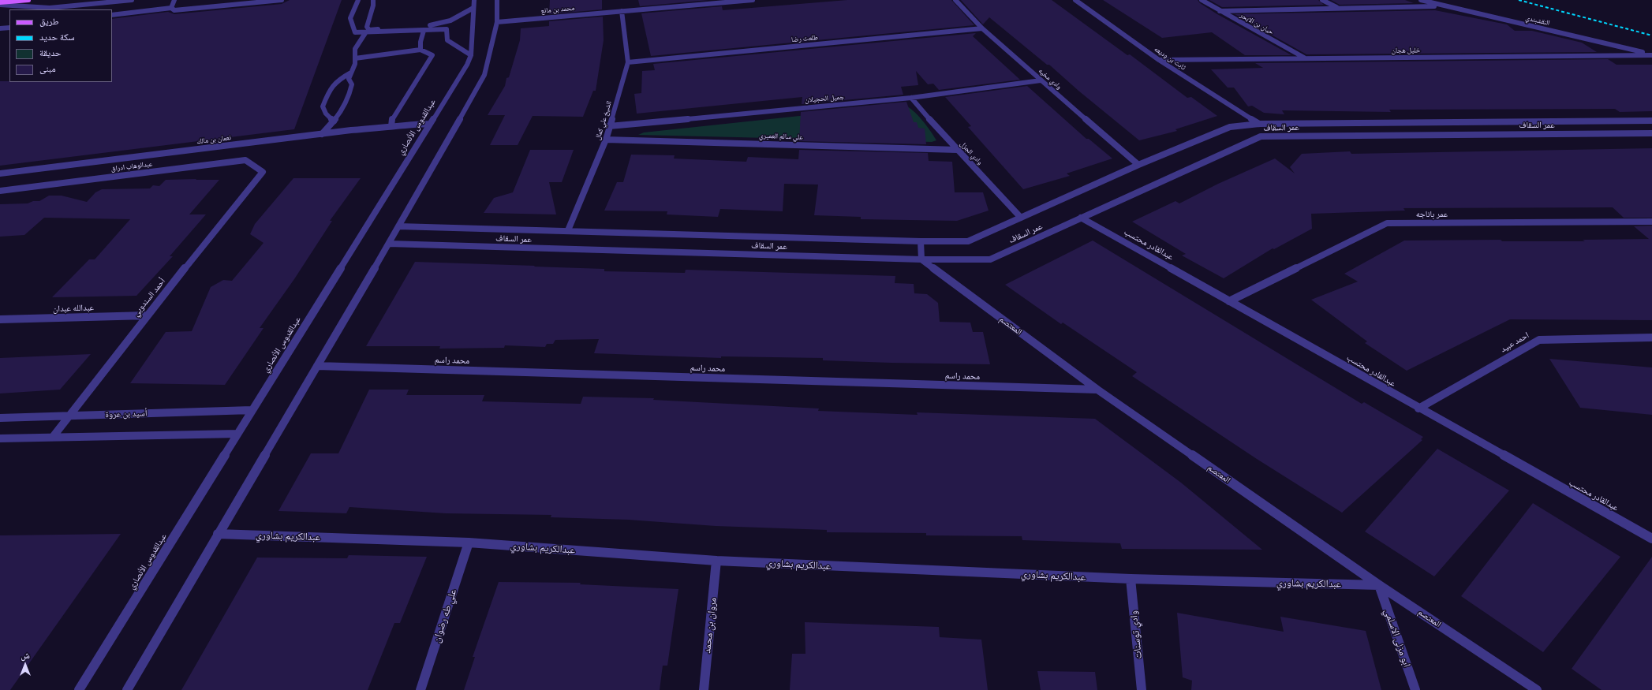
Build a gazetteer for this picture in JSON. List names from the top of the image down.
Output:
{
  "streets": {
    "street": [
      "محمد بن مانع",
      "النقشبندي",
      "حيان بن الابحر",
      "طلعت رضا",
      "خليل هجان",
      "ثابت بن وديعه",
      "وادي مخيه",
      "جميل الحجيلان",
      "الشيخ علي كمال",
      "عمر السقاف",
      "عبدالقدوس الأنصاري",
      "علي سالم العميري",
      "نعمان بن مالك",
      "وادي الجزل",
      "عبدالوهاب ادراق",
      "عمر باناجه",
      "عبدالقادر محتسب",
      "أحمد السندوبي",
      "عبدالله عبدان",
      "المعتصم",
      "احمد عبيد",
      "محمد راسم",
      "أسيد بن عروة",
      "عبدالكريم بشاوري",
      "علي طه رضوان",
      "مروان بن محمد",
      "وادي توسنات",
      "ابو مزلى الاسلمي"
    ]
  },
  "crossings": [
    ["محمد بن مانع", "الشيخ علي كمال"],
    ["النقشبندي", "خليل هجان"],
    ["حيان بن الابحر", "خليل هجان"],
    ["طلعت رضا", "وادي مخيه"],
    ["طلعت رضا", "الشيخ علي كمال"],
    ["خليل هجان", "ثابت بن وديعه"],
    ["ثابت بن وديعه", "عمر السقاف"],
    ["وادي مخيه", "جميل الحجيلان"],
    ["وادي مخيه", "عمر السقاف"],
    ["جميل الحجيلان", "الشيخ علي كمال"],
    ["جميل الحجيلان", "وادي الجزل"],
    ["الشيخ علي كمال", "عمر السقاف"],
    ["الشيخ علي كمال", "علي سالم العميري"],
    ["عمر السقاف", "وادي الجزل"],
    ["عمر السقاف", "عبدالقادر محتسب"],
    ["عمر السقاف", "المعتصم"],
    ["عبدالقدوس الأنصاري", "نعمان بن مالك"],
    ["عبدالقدوس الأنصاري", "أسيد بن عروة"],
    ["علي سالم العميري", "وادي الجزل"],
    ["عبدالوهاب ادراق", "أحمد السندوبي"],
    ["عمر باناجه", "عبدالقادر محتسب"],
    ["عبدالقادر محتسب", "احمد عبيد"],
    ["أحمد السندوبي", "عبدالله عبدان"],
    ["أحمد السندوبي", "أسيد بن عروة"],
    ["المعتصم", "محمد راسم"],
    ["المعتصم", "عبدالكريم بشاوري"],
    ["المعتصم", "ابو مزلى الاسلمي"],
    ["عبدالكريم بشاوري", "علي طه رضوان"],
    ["عبدالكريم بشاوري", "مروان بن محمد"],
    ["عبدالكريم بشاوري", "وادي توسنات"],
    ["عبدالكريم بشاوري", "ابو مزلى الاسلمي"]
  ],
  "legend": [
    "طريق",
    "سكة حديد",
    "حديقة",
    "مبنى"
  ],
  "north": "top"
}
